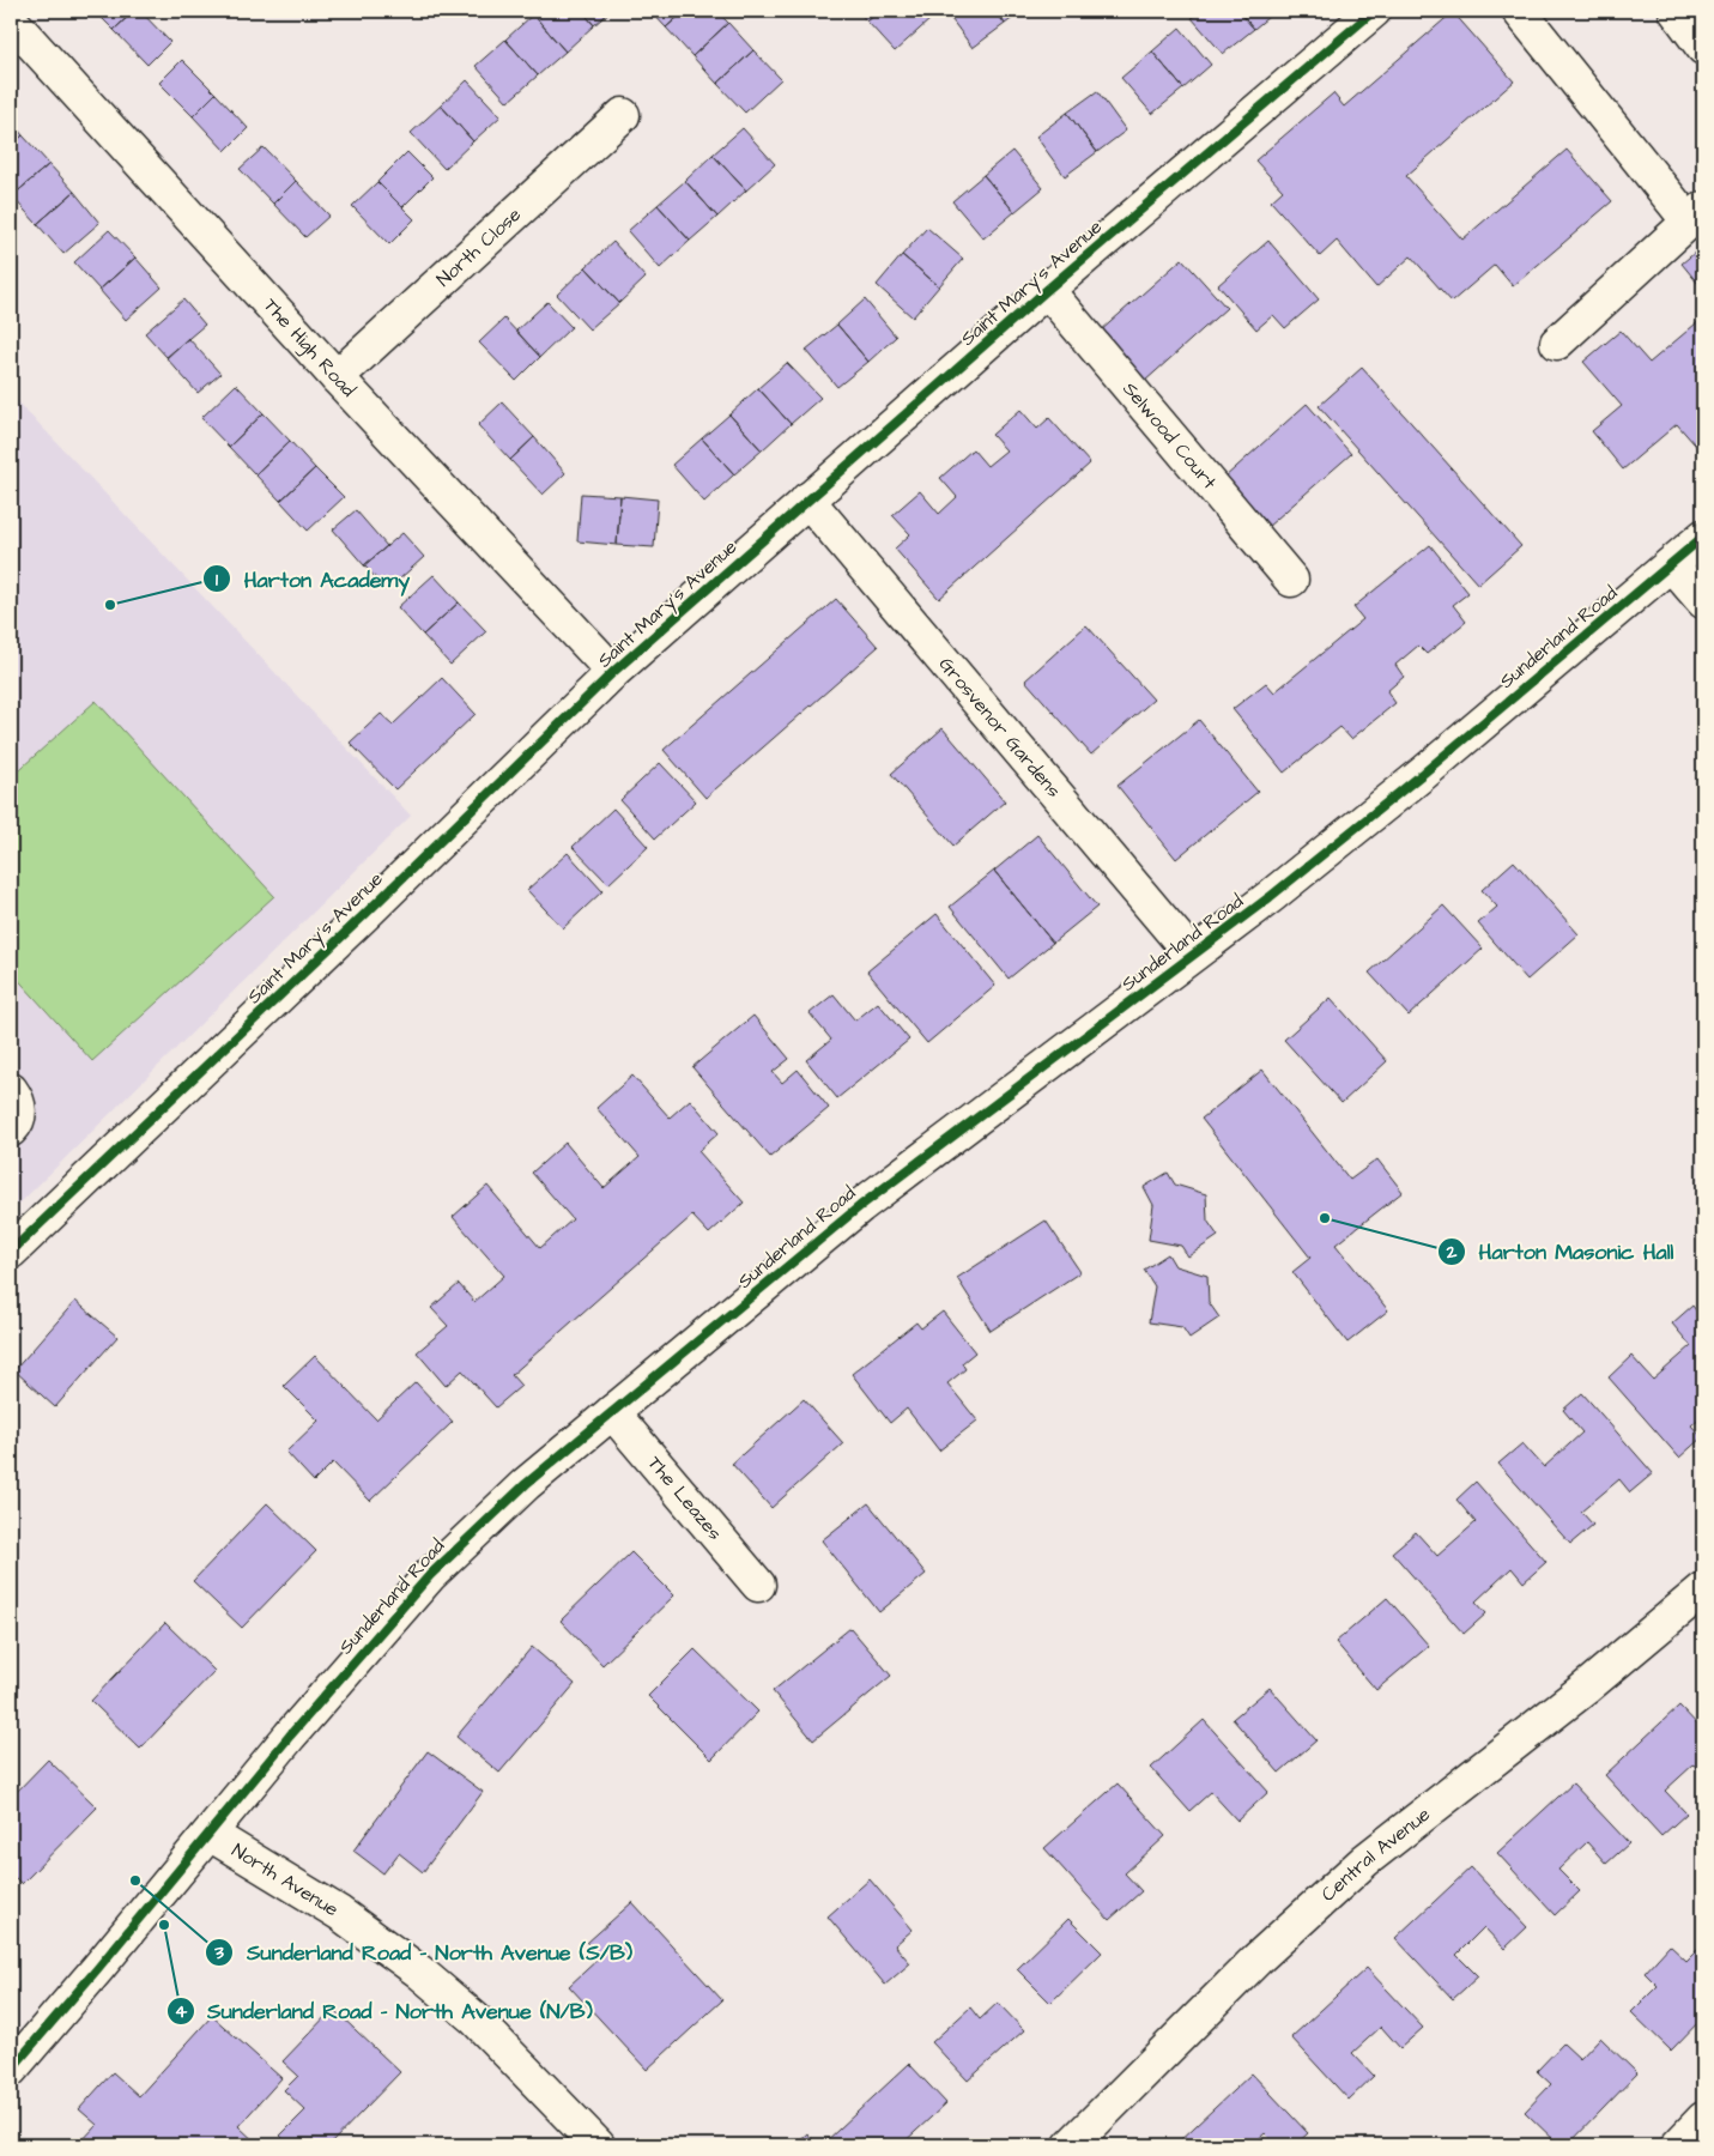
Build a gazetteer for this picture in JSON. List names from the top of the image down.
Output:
{
  "streets": {
    "street": [
      "North Close",
      "Saint Mary's Avenue",
      "The High Road",
      "Selwood Court",
      "Sunderland Road",
      "Grosvenor Gardens",
      "The Leazes",
      "Central Avenue",
      "North Avenue"
    ]
  },
  "crossings": [
    ["North Close", "The High Road"],
    ["Saint Mary's Avenue", "The High Road"],
    ["Saint Mary's Avenue", "Selwood Court"],
    ["Saint Mary's Avenue", "Grosvenor Gardens"],
    ["Sunderland Road", "Grosvenor Gardens"],
    ["Sunderland Road", "The Leazes"],
    ["Sunderland Road", "North Avenue"]
  ],
  "places": [
    "Harton Academy",
    "Harton Masonic Hall",
    "Sunderland Road - North Avenue (S/B)",
    "Sunderland Road - North Avenue (N/B)"
  ]
}
